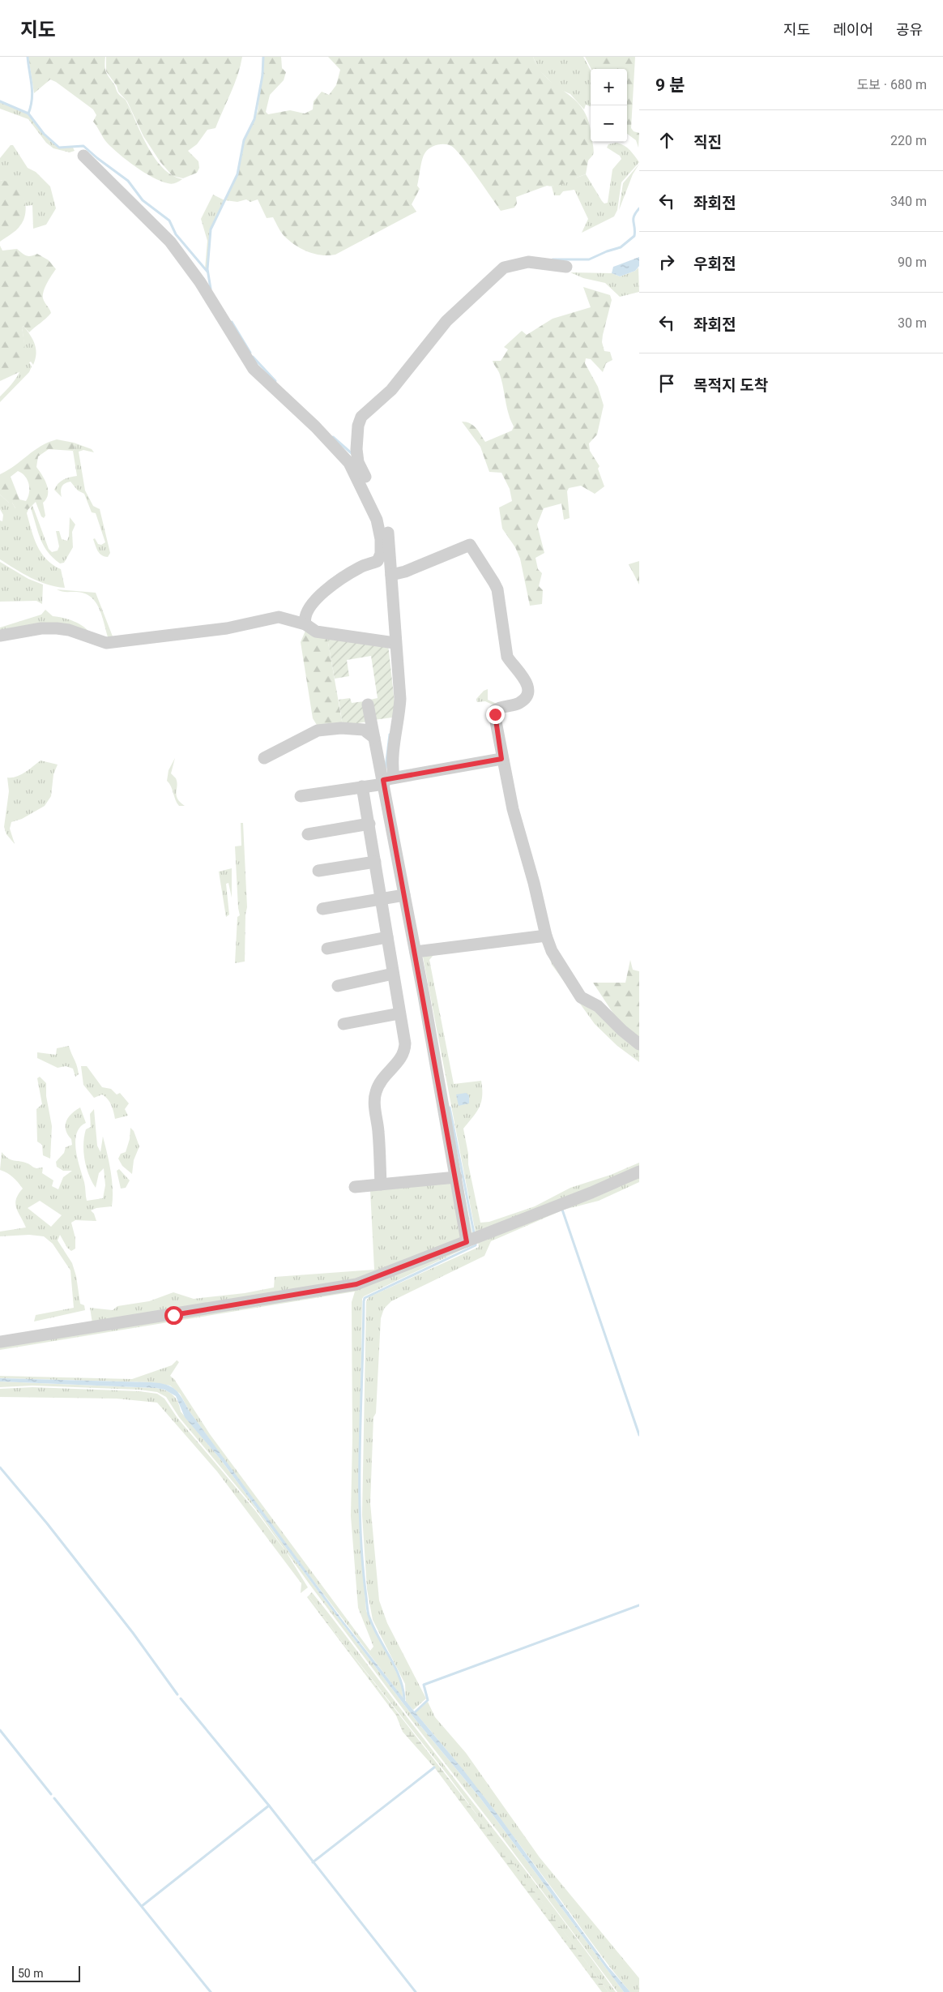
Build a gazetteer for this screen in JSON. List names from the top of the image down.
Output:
{
  "scale_bar": "50 m",
  "page": {
    "header": "지도",
    "nav": ["지도", "레이어", "공유"],
    "heading": ["9 분", "도보 · 680 m"],
    "map_buttons": ["+", "−"],
    "list": [
      ["직진", "220 m"],
      ["좌회전", "340 m"],
      ["우회전", "90 m"],
      ["좌회전", "30 m"],
      "목적지 도착"
    ],
    "scale": "50 m"
  }
}
